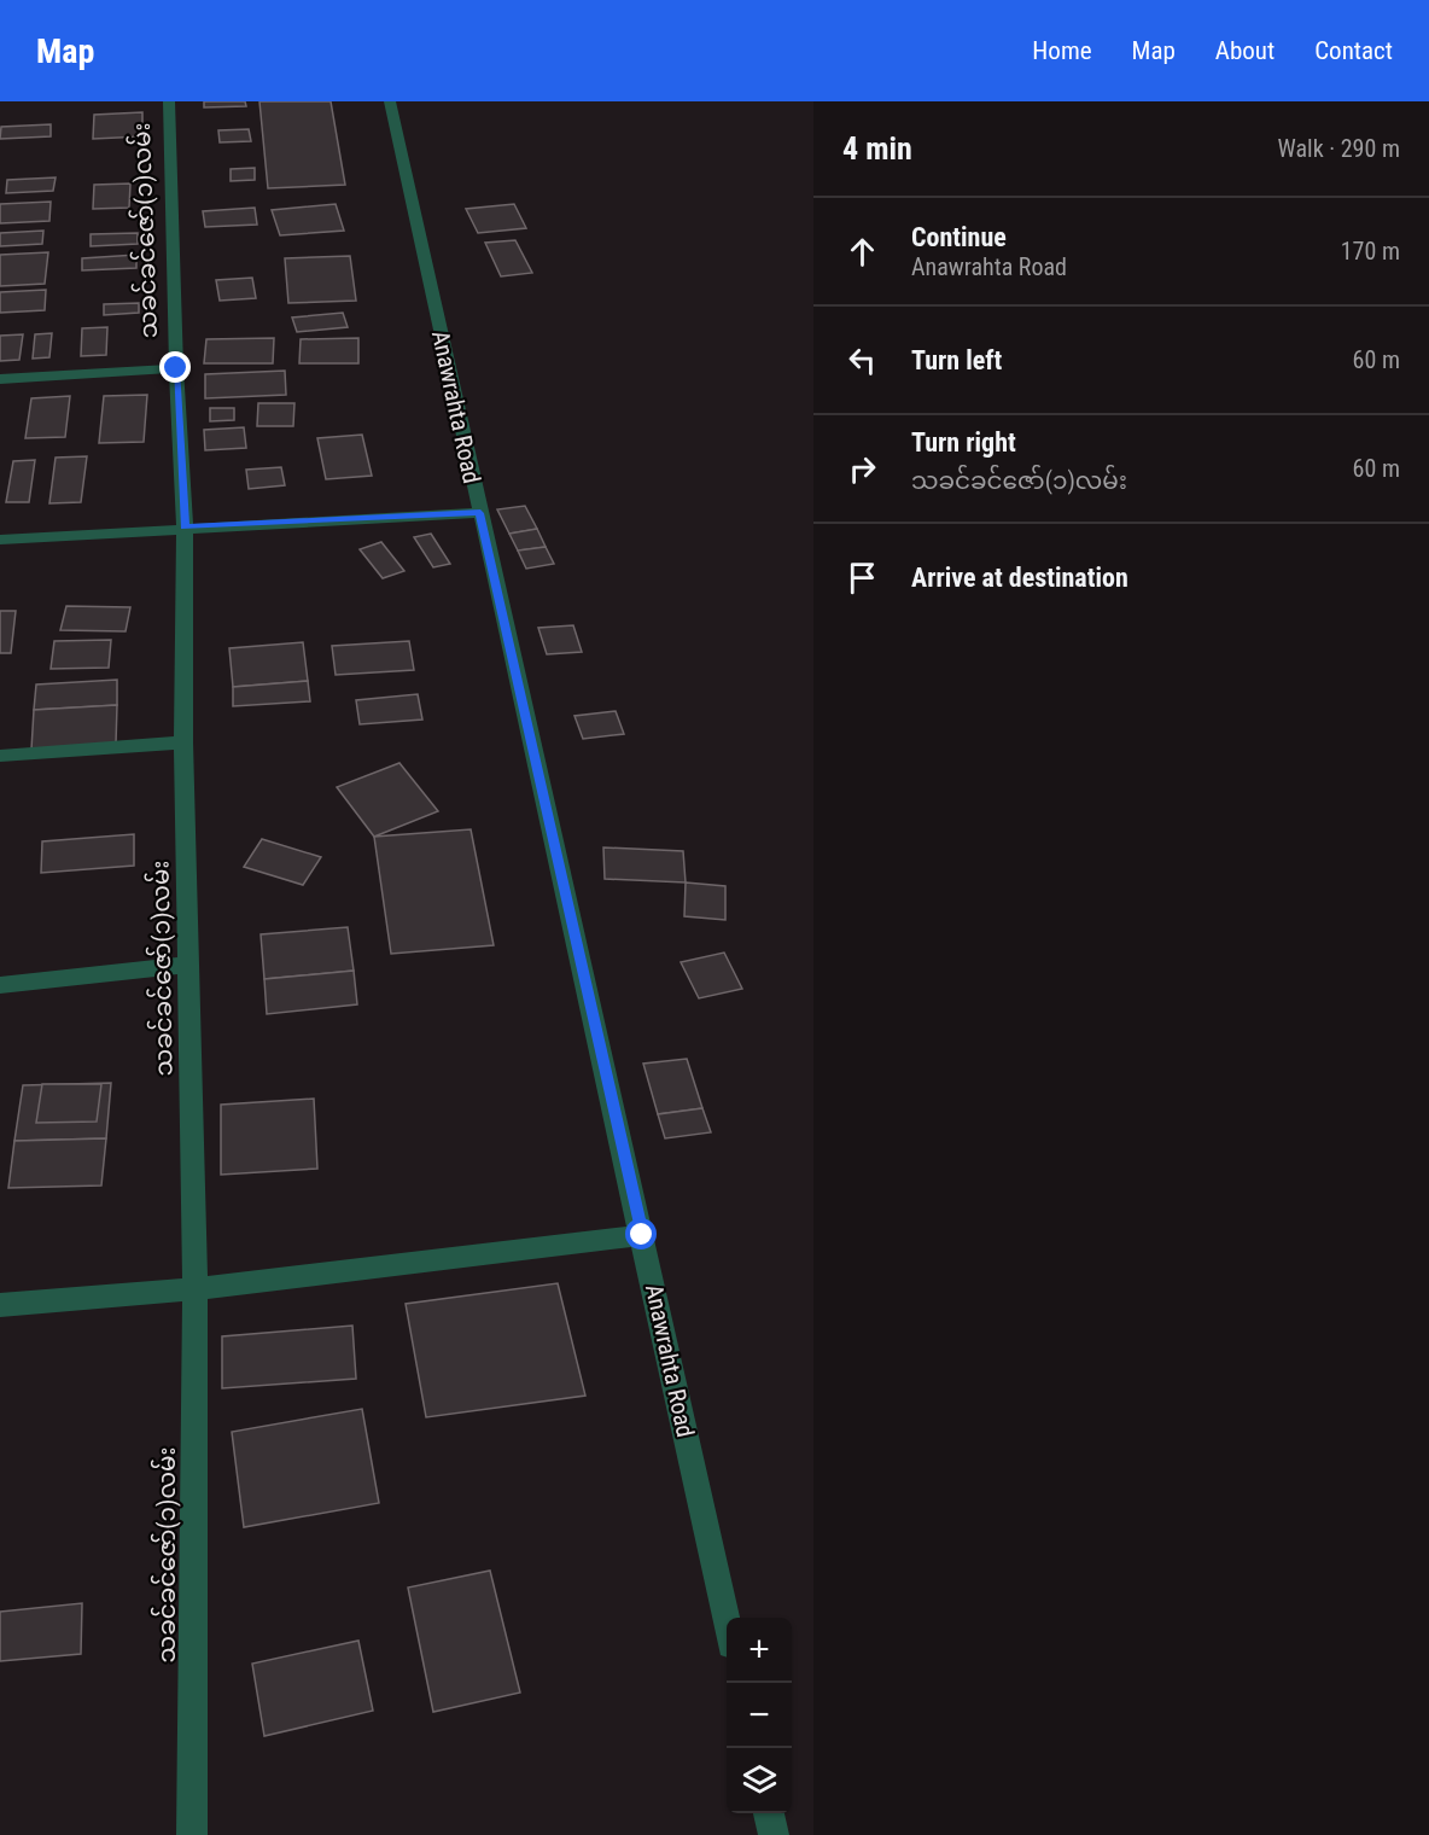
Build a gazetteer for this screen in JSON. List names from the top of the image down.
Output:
{
  "streets": {
    "street": ["သခင်ခင်ဇော်(၁)လမ်း", "Anawrahta Road"]
  },
  "page": {
    "header": "Map",
    "nav": [
      "Home",
      "Map",
      "About",
      "Contact"
    ],
    "heading": ["4 min", "Walk · 290 m"],
    "list": [
      ["Continue", "Anawrahta Road", "170 m"],
      ["Turn left", "60 m"],
      ["Turn right", "သခင်ခင်ဇော်(၁)လမ်း", "60 m"],
      "Arrive at destination"
    ],
    "map_buttons": ["+", "−"]
  }
}
